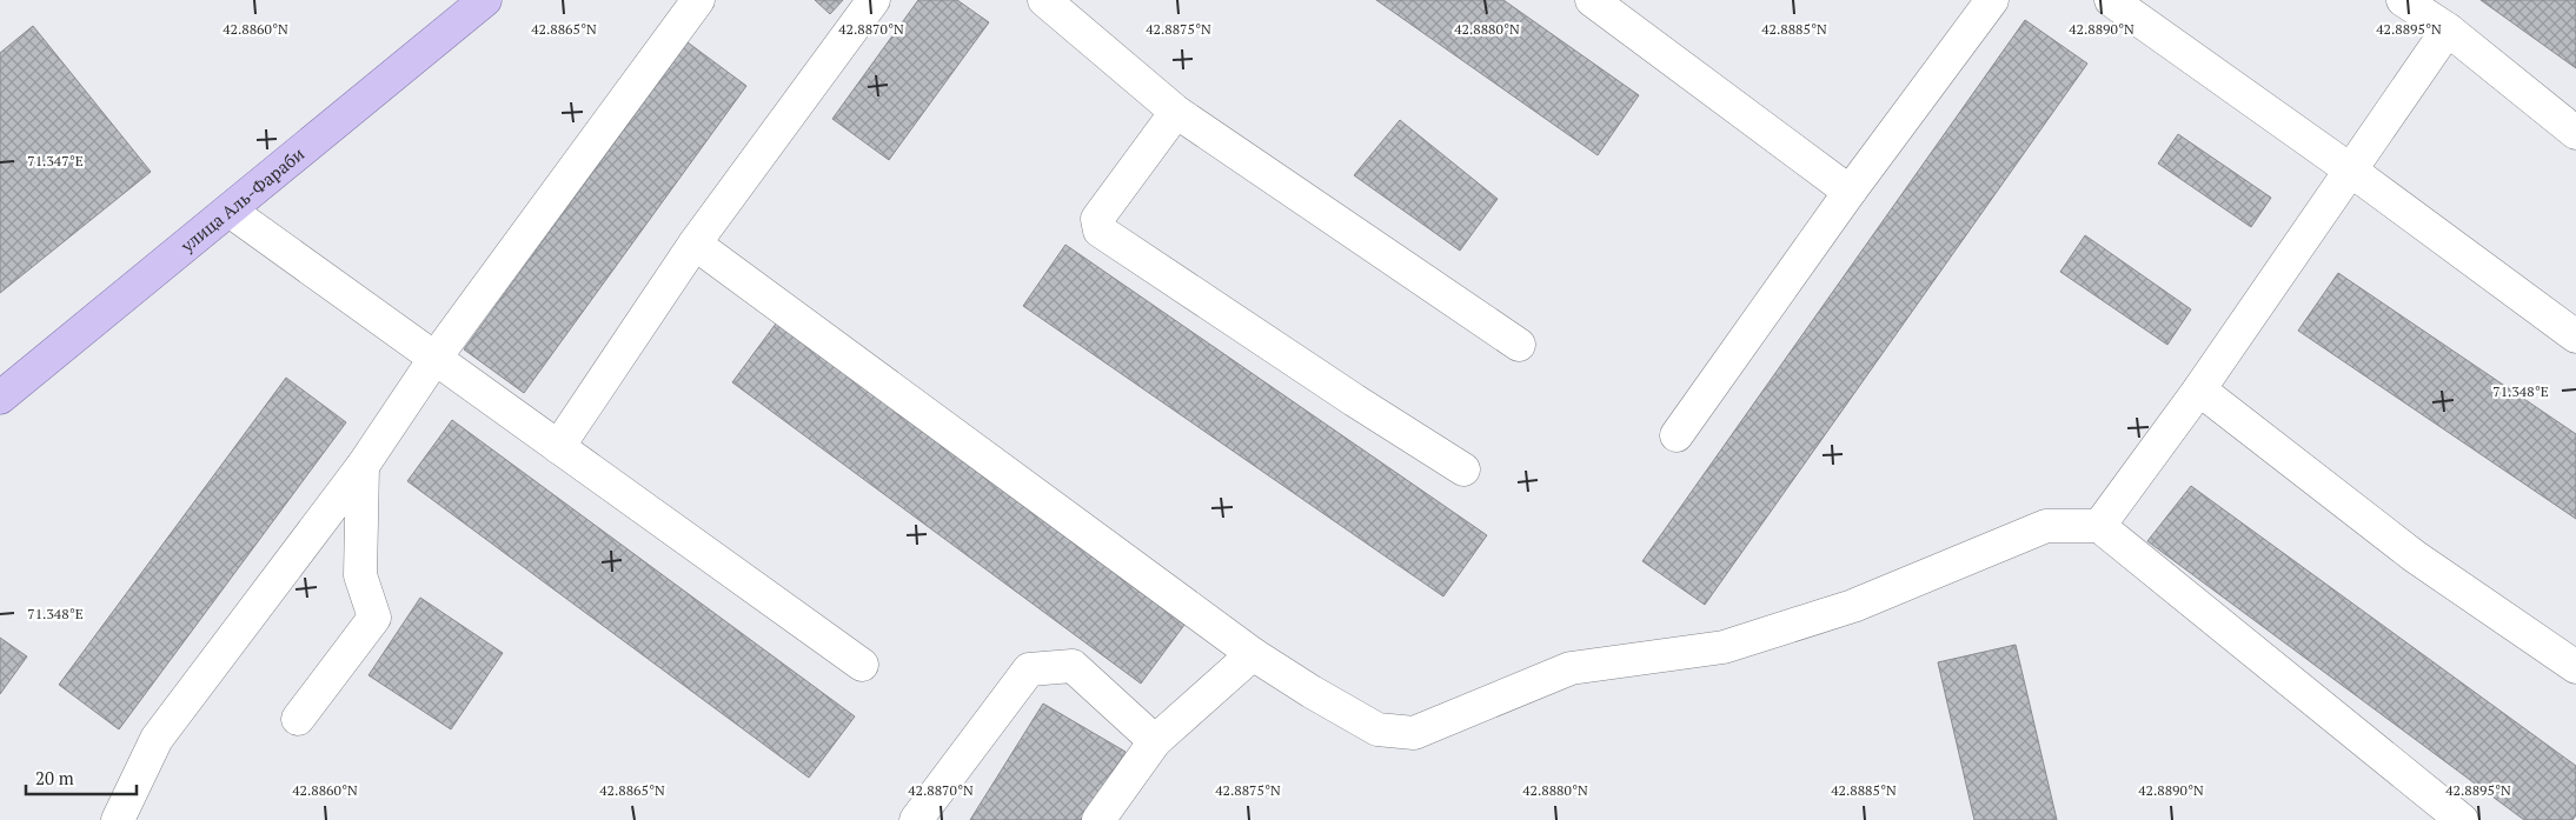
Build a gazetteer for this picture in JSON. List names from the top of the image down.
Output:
{
  "streets": {
    "main road": ["улица Аль-Фараби"]
  },
  "scale_bar": "20 m",
  "coordinates": [
    "42.8860°N",
    "42.8865°N",
    "42.8870°N",
    "42.8875°N",
    "42.8880°N",
    "42.8885°N",
    "42.8890°N",
    "42.8895°N",
    "71.347°E",
    "71.348°E"
  ]
}
